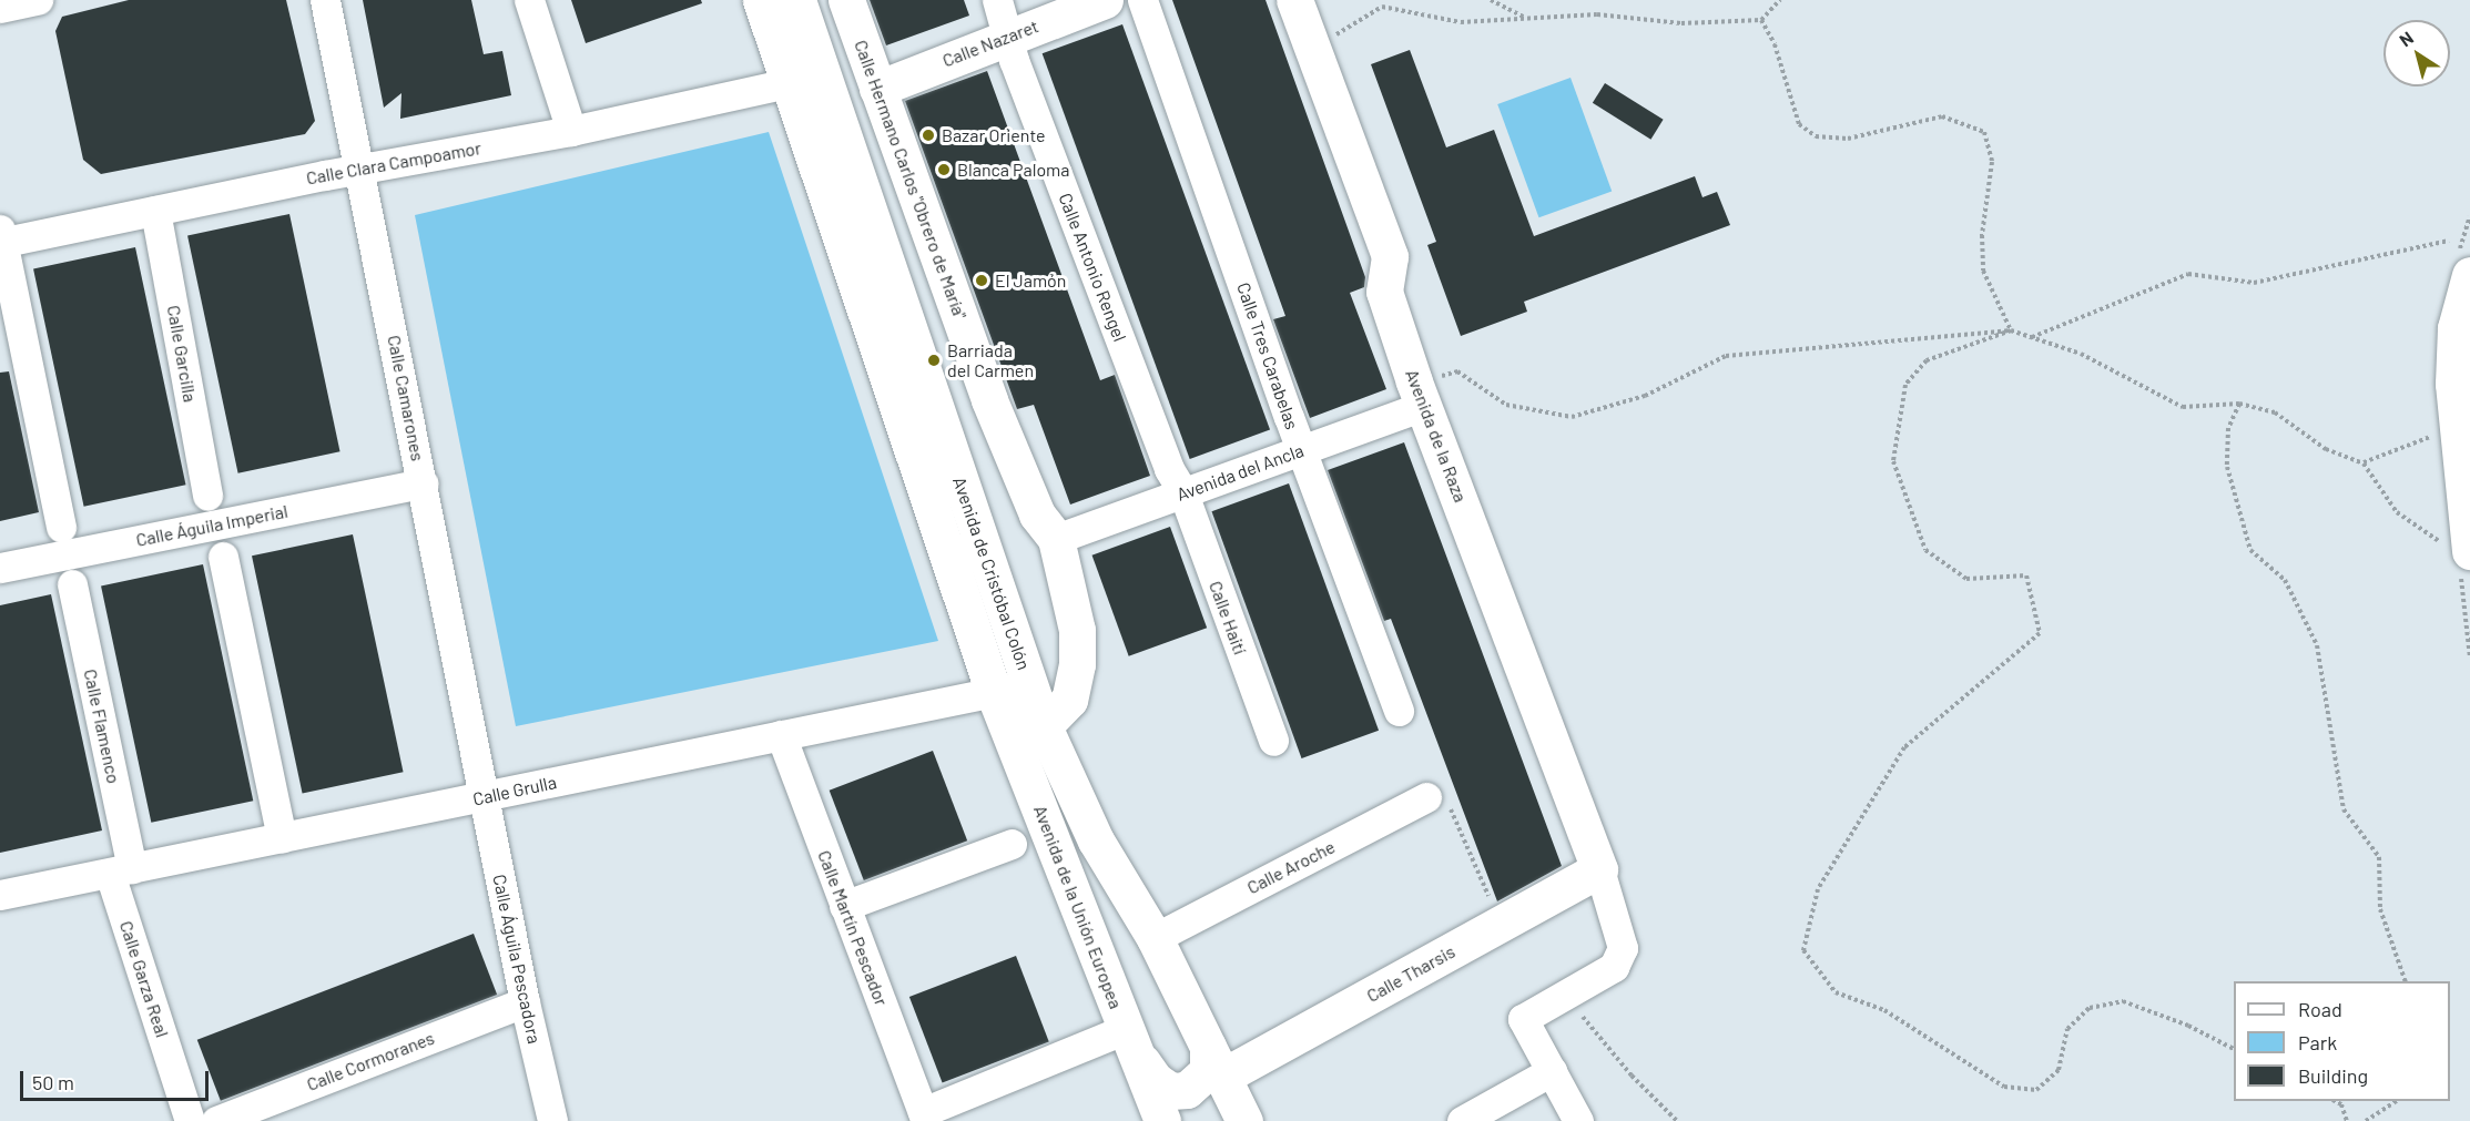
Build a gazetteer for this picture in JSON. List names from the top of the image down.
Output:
{
  "streets": {
    "street": [
      "Calle Nazaret",
      "Calle Clara Campoamor",
      "Calle Hermano Carlos \"Obrero de María\"",
      "Calle Antonio Rengel",
      "Calle Garcilla",
      "Calle Tres Carabelas",
      "Calle Camarones",
      "Avenida de la Raza",
      "Avenida del Ancla",
      "Calle Águila Imperial",
      "Avenida de Cristóbal Colón",
      "Calle Haití",
      "Calle Flamenco",
      "Calle Grulla",
      "Calle Aroche",
      "Avenida de la Unión Europea",
      "Calle Martín Pescador",
      "Calle Águila Pescadora",
      "Calle Tharsis",
      "Calle Garza Real",
      "Calle Cormoranes"
    ]
  },
  "crossings": [
    ["Calle Nazaret", "Calle Hermano Carlos \"Obrero de María\""],
    ["Calle Nazaret", "Calle Antonio Rengel"],
    ["Calle Clara Campoamor", "Calle Garcilla"],
    ["Calle Clara Campoamor", "Calle Camarones"],
    ["Calle Clara Campoamor", "Avenida de Cristóbal Colón"],
    ["Calle Hermano Carlos \"Obrero de María\"", "Avenida del Ancla"],
    ["Calle Hermano Carlos \"Obrero de María\"", "Avenida de Cristóbal Colón"],
    ["Calle Antonio Rengel", "Avenida del Ancla"],
    ["Calle Antonio Rengel", "Calle Haití"],
    ["Calle Tres Carabelas", "Avenida del Ancla"],
    ["Calle Camarones", "Calle Águila Imperial"],
    ["Calle Camarones", "Calle Grulla"],
    ["Calle Camarones", "Calle Águila Pescadora"],
    ["Avenida de la Raza", "Avenida del Ancla"],
    ["Avenida de la Raza", "Calle Tharsis"],
    ["Avenida del Ancla", "Calle Haití"],
    ["Avenida de Cristóbal Colón", "Calle Grulla"],
    ["Avenida de Cristóbal Colón", "Calle Aroche"],
    ["Avenida de Cristóbal Colón", "Avenida de la Unión Europea"],
    ["Avenida de Cristóbal Colón", "Calle Tharsis"],
    ["Calle Flamenco", "Calle Grulla"],
    ["Calle Flamenco", "Calle Garza Real"],
    ["Calle Grulla", "Avenida de la Unión Europea"],
    ["Calle Grulla", "Calle Martín Pescador"],
    ["Calle Grulla", "Calle Águila Pescadora"],
    ["Calle Grulla", "Calle Garza Real"],
    ["Calle Águila Pescadora", "Calle Cormoranes"]
  ],
  "places": [
    "Bazar Oriente",
    "Blanca Paloma",
    "El Jamón",
    "Barriada del Carmen"
  ],
  "legend": ["Road", "Park", "Building"],
  "scale_bar": "50 m",
  "north": "top left"
}
